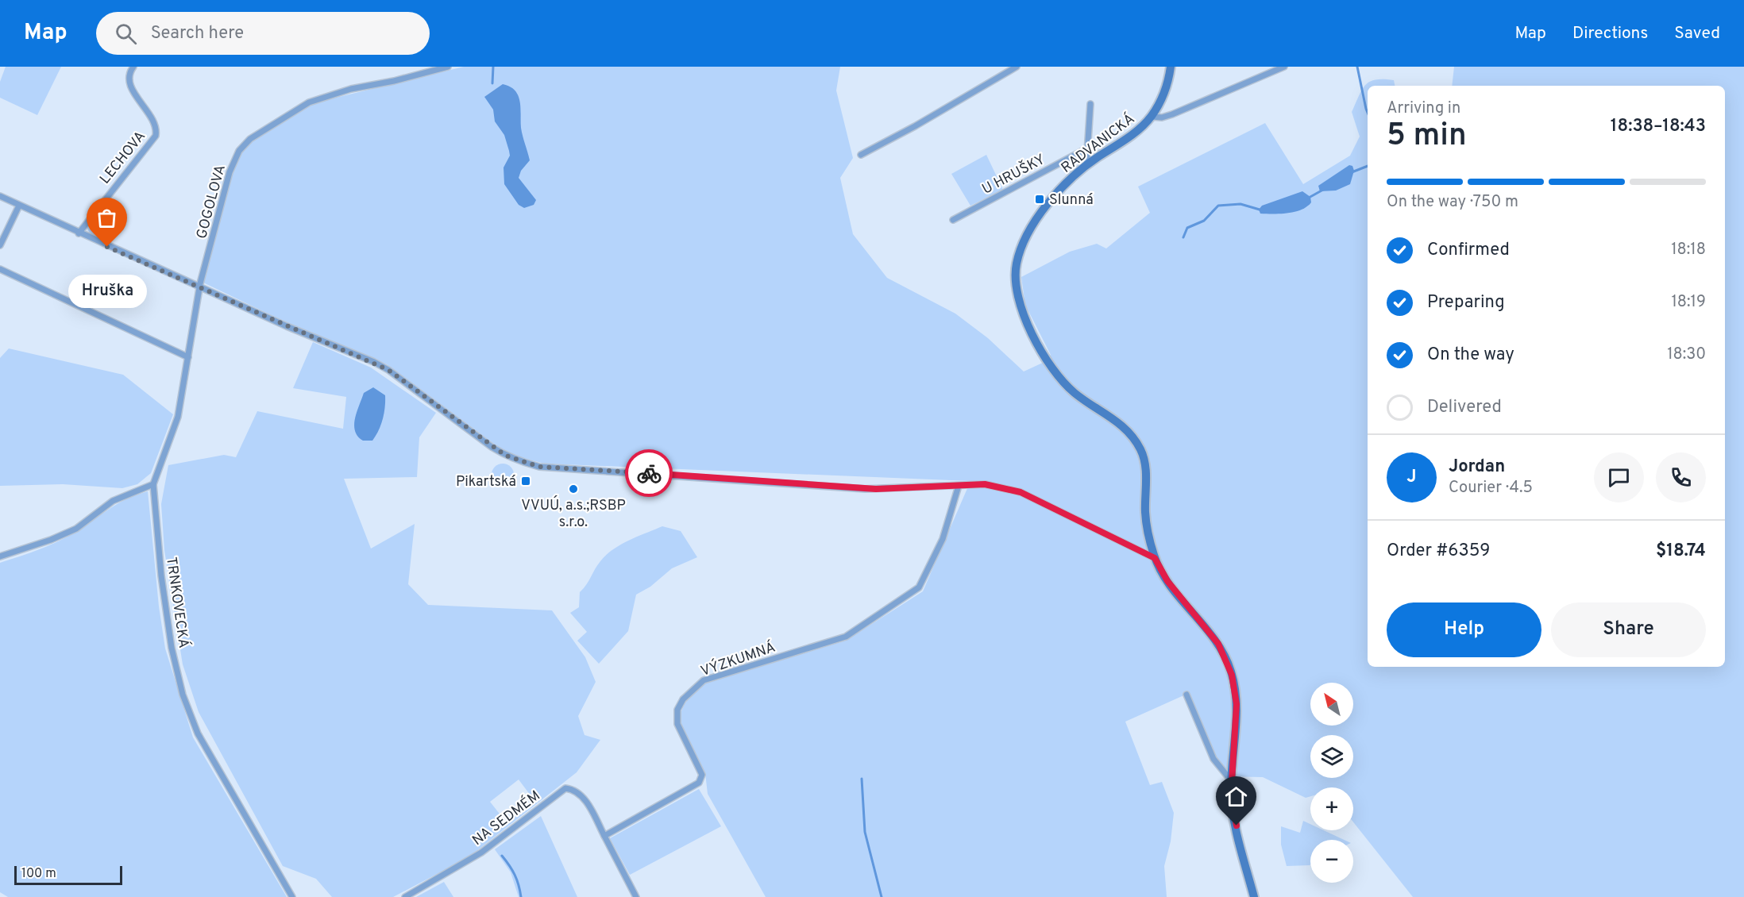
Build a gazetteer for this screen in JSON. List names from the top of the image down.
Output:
{
  "streets": {
    "street": [
      "RADVANICKÁ",
      "LECHOVA",
      "U HRUŠKY",
      "GOGOLOVA",
      "TRNKOVECKÁ",
      "VÝZKUMNÁ",
      "NA SEDMÉM"
    ]
  },
  "crossings": [
    ["GOGOLOVA", "TRNKOVECKÁ"],
    ["VÝZKUMNÁ", "NA SEDMÉM"]
  ],
  "places": {
    "transit": ["Slunná", "Pikartská"],
    "other": ["Hruška", "VVUÚ, a.s.;RSBP s.r.o."]
  },
  "scale_bar": "100 m",
  "north": "top left",
  "page": {
    "header": "Map",
    "search": "Search here",
    "nav": ["Map", "Directions", "Saved"],
    "heading": ["5 min", "Arriving in", "18:38–18:43"],
    "panel": [
      "Jordan",
      "Courier · 4.5",
      "Order #6359",
      "$18.74"
    ],
    "bar": "On the way · 750 m",
    "list": [
      ["Confirmed", "18:18"],
      ["Preparing", "18:19"],
      ["On the way", "18:30"],
      "Delivered"
    ],
    "bubble": "Hruška",
    "round": "J",
    "buttons": ["Help", "Share"],
    "map_buttons": ["+", "−"],
    "scale": "100 m"
  }
}
